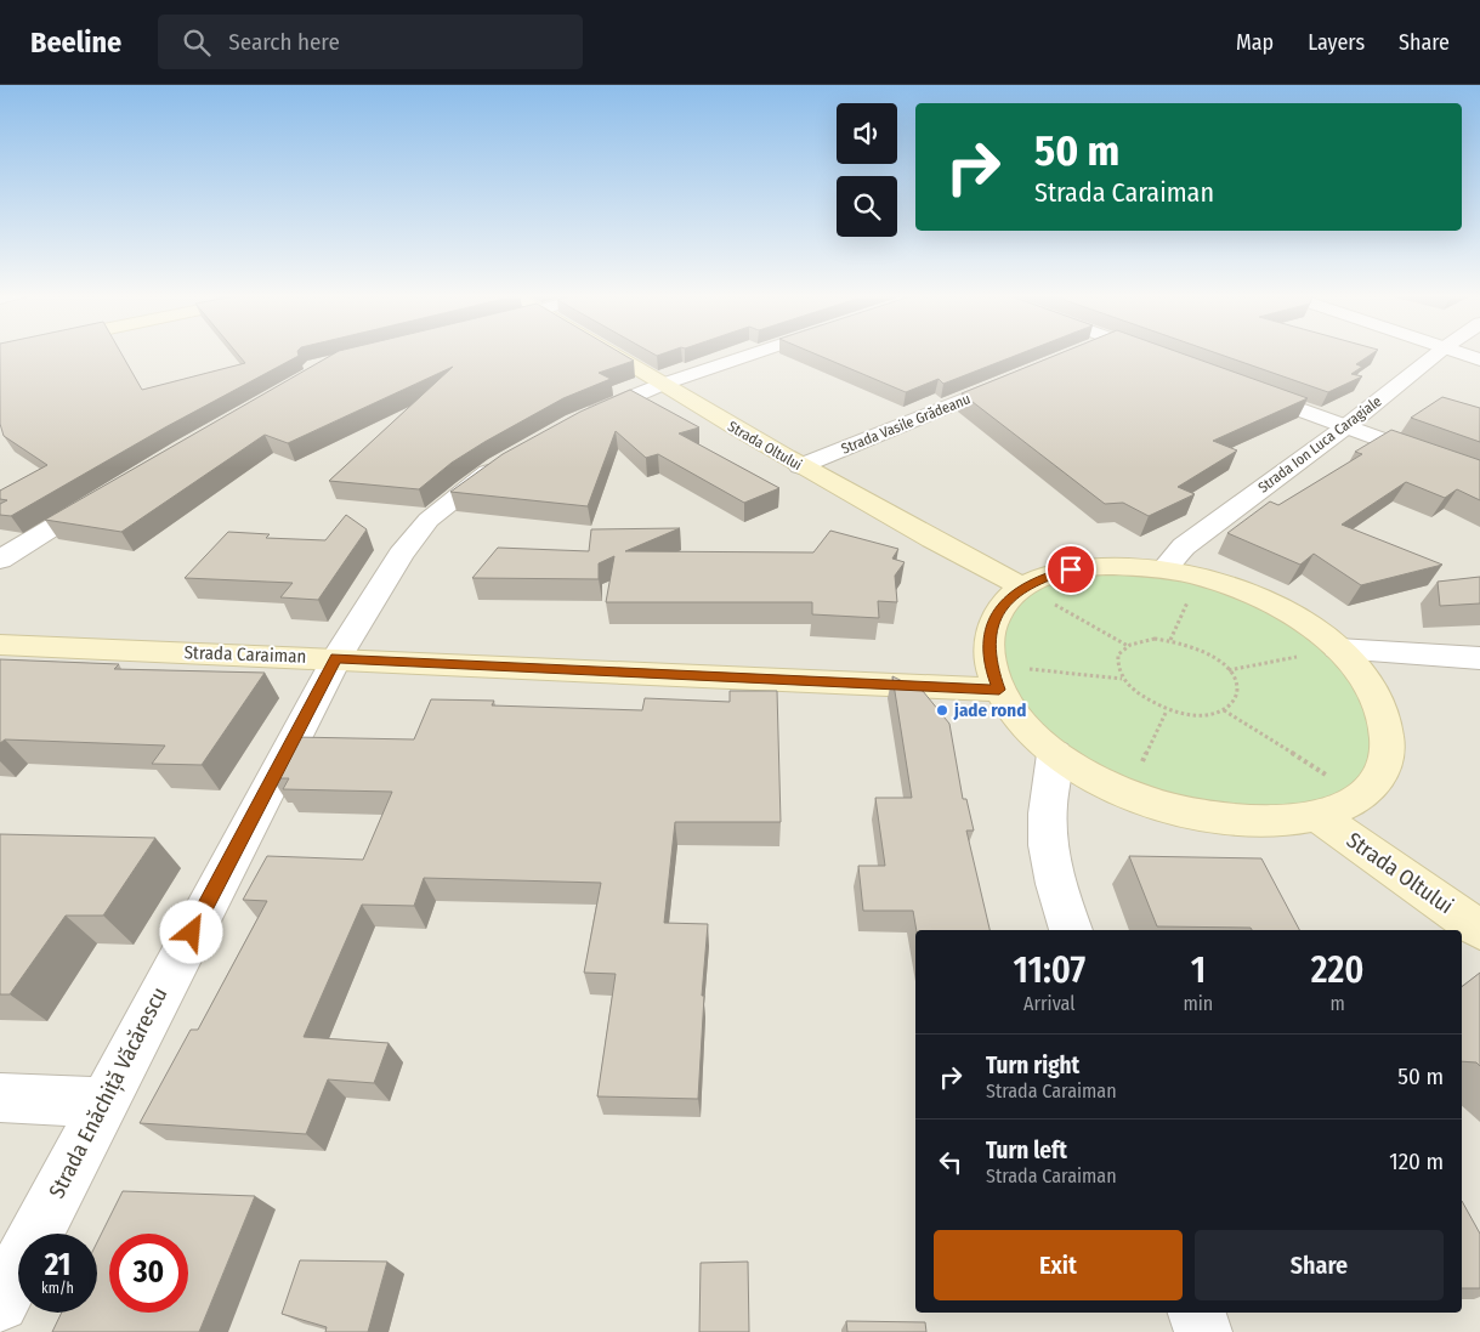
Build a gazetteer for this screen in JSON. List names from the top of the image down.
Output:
{
  "streets": {
    "main road": ["Strada Oltului", "Strada Caraiman"],
    "street": ["Strada Vasile Grădeanu", "Strada Ion Luca Caragiale", "Strada Enăchiță Văcărescu"]
  },
  "crossings": [
    ["Strada Vasile Grădeanu", "Strada Oltului"],
    ["Strada Caraiman", "Strada Enăchiță Văcărescu"]
  ],
  "places": ["jade rond"],
  "page": {
    "header": "Beeline",
    "search": "Search here",
    "nav": ["Map", "Layers", "Share"],
    "turn": ["50 m", "Strada Caraiman"],
    "eta": [
      "11:07",
      "Arrival",
      "1",
      "min",
      "220",
      "m"
    ],
    "list": [
      {
        "name": "Turn right",
        "note": "Strada Caraiman",
        "value": "50 m"
      },
      {
        "name": "Turn left",
        "note": "Strada Caraiman",
        "value": "120 m"
      }
    ],
    "buttons": ["Exit", "Share"],
    "speed": "21 km/h",
    "limit": "30"
  }
}
